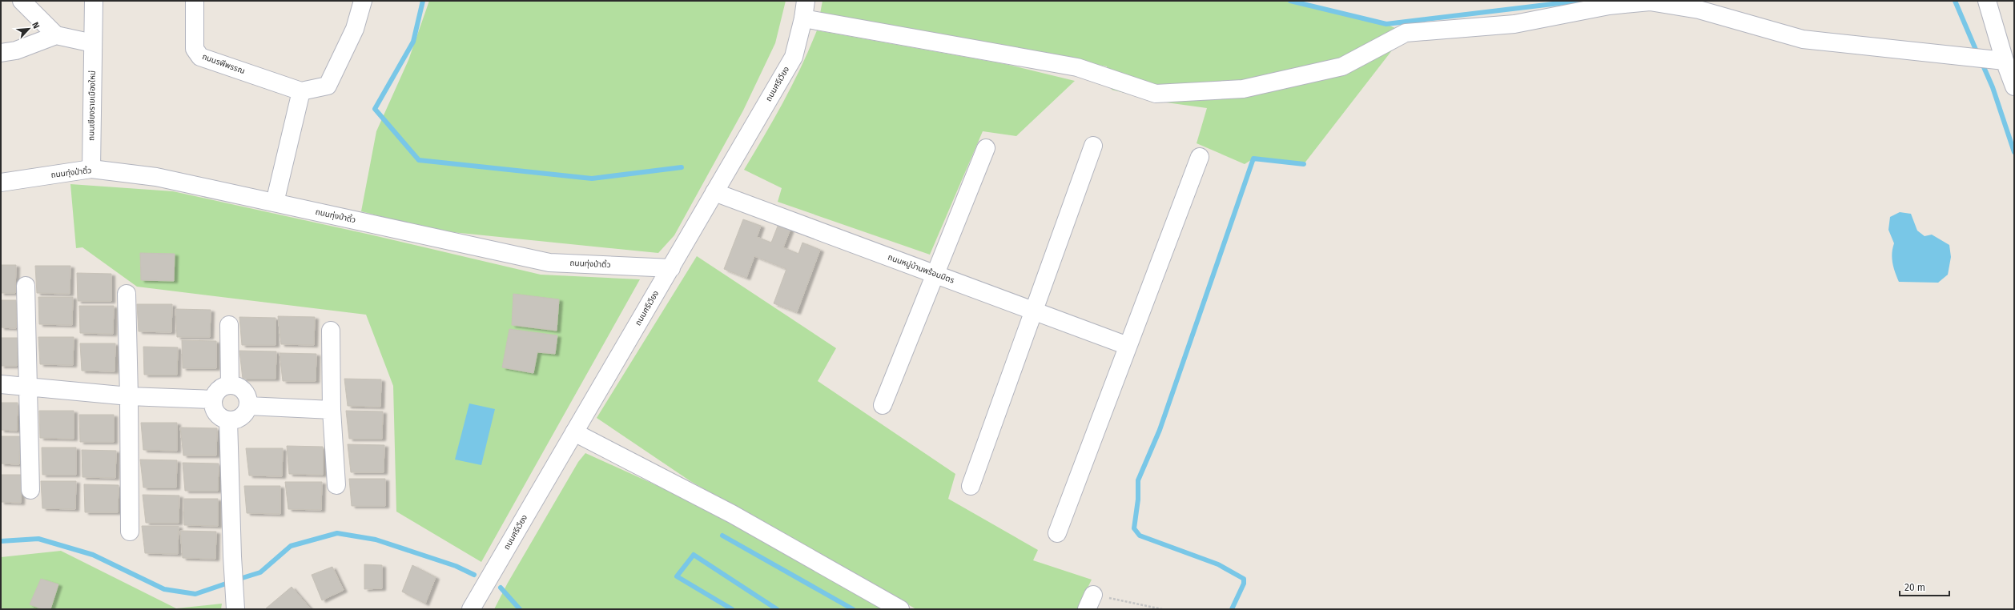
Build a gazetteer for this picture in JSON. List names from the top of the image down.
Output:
{
  "streets": {
    "street": [
      "ถนนรพีพรรณ",
      "ถนนศรีเวียง",
      "ถนนเชียงรายเมืองใหม่",
      "ถนนทุ่งป่าติ้ว",
      "ถนนหมู่บ้านพร้อมมิตร"
    ]
  },
  "crossings": [
    ["ถนนศรีเวียง", "ถนนทุ่งป่าติ้ว"],
    ["ถนนศรีเวียง", "ถนนหมู่บ้านพร้อมมิตร"],
    ["ถนนเชียงรายเมืองใหม่", "ถนนทุ่งป่าติ้ว"]
  ],
  "scale_bar": "20 m",
  "north": "top right"
}
